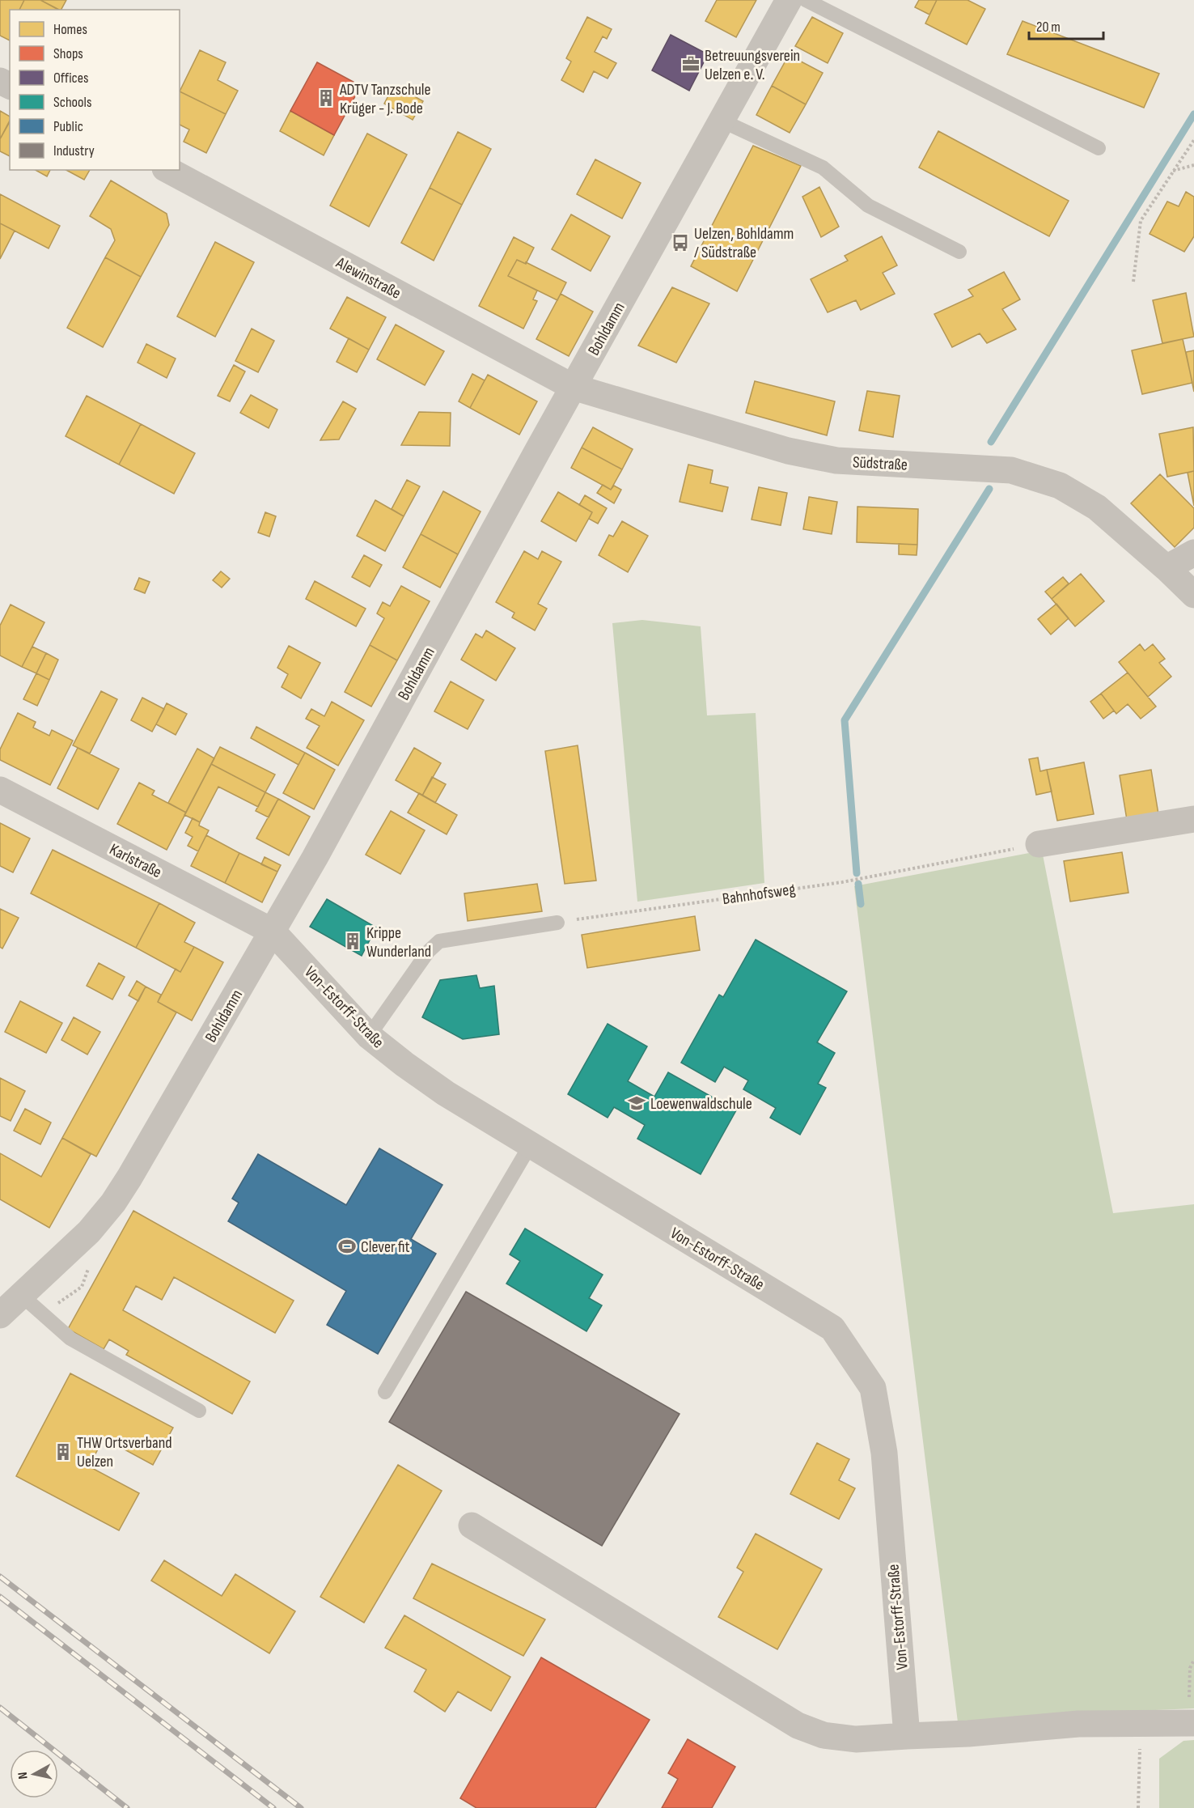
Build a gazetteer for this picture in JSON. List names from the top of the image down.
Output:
{
  "streets": {
    "street": [
      "Alewinstraße",
      "Bohldamm",
      "Südstraße",
      "Karlstraße",
      "Von-Estorff-Straße"
    ],
    "path": ["Bahnhofsweg"]
  },
  "crossings": [
    ["Alewinstraße", "Bohldamm"],
    ["Alewinstraße", "Südstraße"],
    ["Bohldamm", "Südstraße"],
    ["Bohldamm", "Karlstraße"],
    ["Bohldamm", "Von-Estorff-Straße"],
    ["Karlstraße", "Von-Estorff-Straße"]
  ],
  "places": {
    "office": ["Betreuungsverein Uelzen e. V."],
    "building": ["ADTV Tanzschule Krüger - J. Bode", "Krippe Wunderland", "THW Ortsverband Uelzen"],
    "bus stop": ["Uelzen, Bohldamm / Südstraße"],
    "school or university": ["Loewenwaldschule"],
    "sports": ["Clever fit"]
  },
  "legend": [
    "Homes",
    "Shops",
    "Offices",
    "Schools",
    "Public",
    "Industry"
  ],
  "scale_bar": "20 m",
  "north": "left"
}
